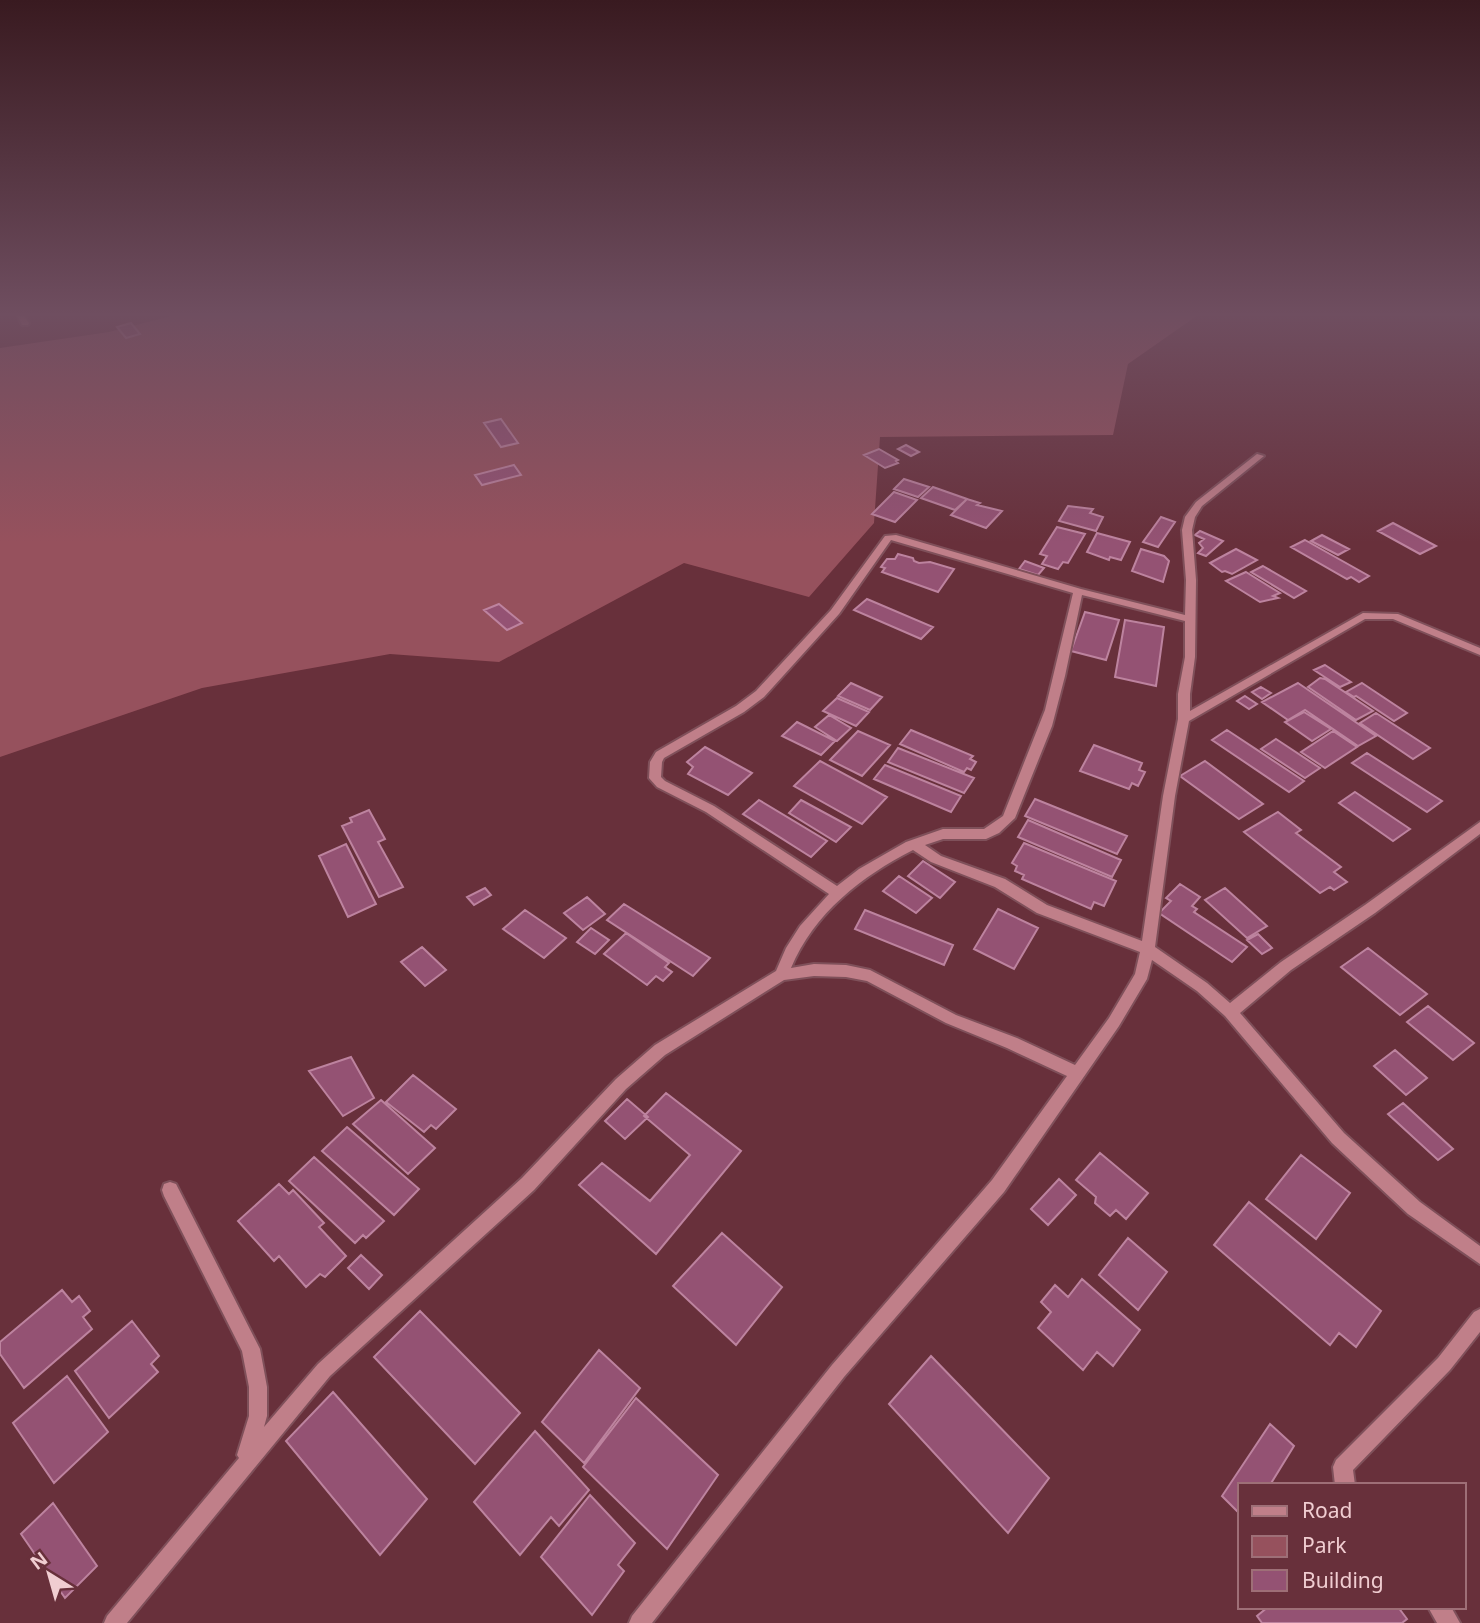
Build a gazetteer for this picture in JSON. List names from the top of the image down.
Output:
{
  "legend": ["Road", "Park", "Building"],
  "north": "top left"
}
